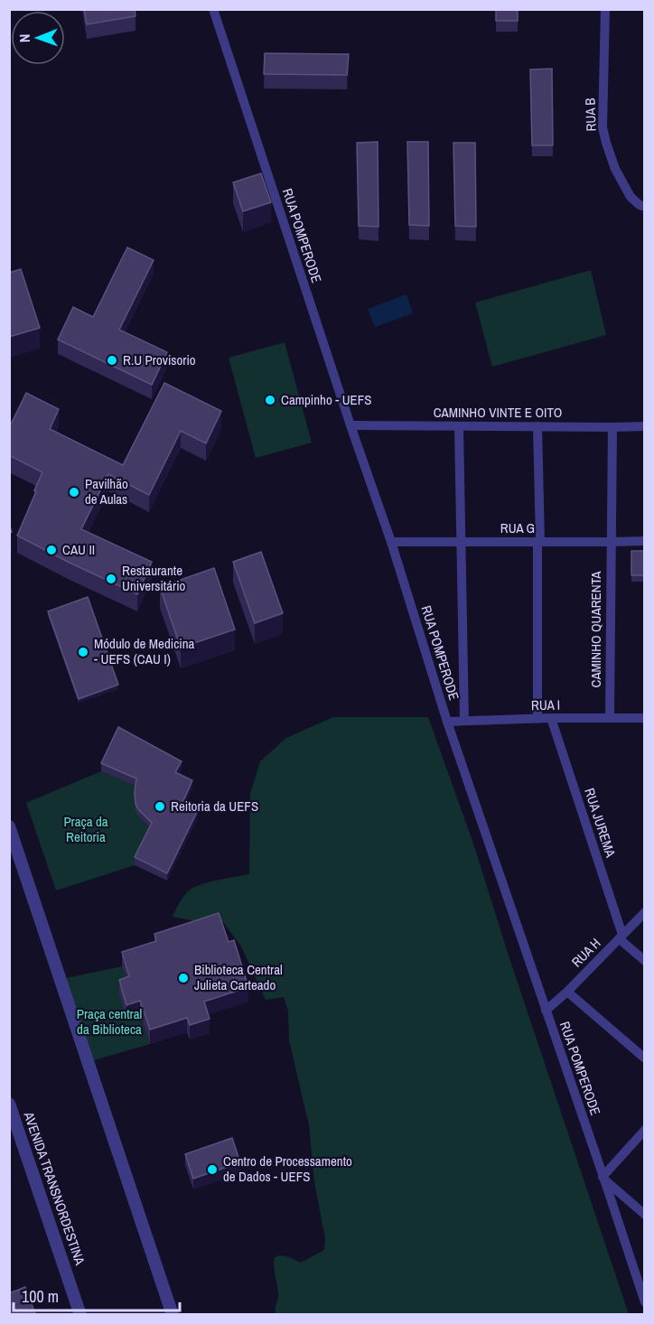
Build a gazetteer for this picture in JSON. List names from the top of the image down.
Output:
{
  "streets": {
    "street": [
      "RUA B",
      "RUA POMPERODE",
      "CAMINHO VINTE E OITO",
      "RUA G",
      "CAMINHO QUARENTA",
      "RUA I",
      "RUA JUREMA",
      "RUA H",
      "AVENIDA TRANSNORDESTINA"
    ]
  },
  "crossings": [
    ["RUA POMPERODE", "CAMINHO VINTE E OITO"],
    ["RUA POMPERODE", "RUA G"],
    ["RUA POMPERODE", "RUA I"],
    ["RUA POMPERODE", "RUA H"],
    ["CAMINHO VINTE E OITO", "CAMINHO QUARENTA"],
    ["RUA G", "CAMINHO QUARENTA"],
    ["CAMINHO QUARENTA", "RUA I"],
    ["RUA I", "RUA JUREMA"],
    ["RUA JUREMA", "RUA H"]
  ],
  "parks": ["Praça da Reitoria", "Praça central da Biblioteca"],
  "places": [
    "R.U Provisorio",
    "Campinho - UEFS",
    "Pavilhão de Aulas",
    "CAU II",
    "Restaurante Universitário",
    "Módulo de Medicina - UEFS (CAU I)",
    "Reitoria da UEFS",
    "Biblioteca Central Julieta Carteado",
    "Centro de Processamento de Dados - UEFS"
  ],
  "scale_bar": "100 m",
  "north": "left"
}
